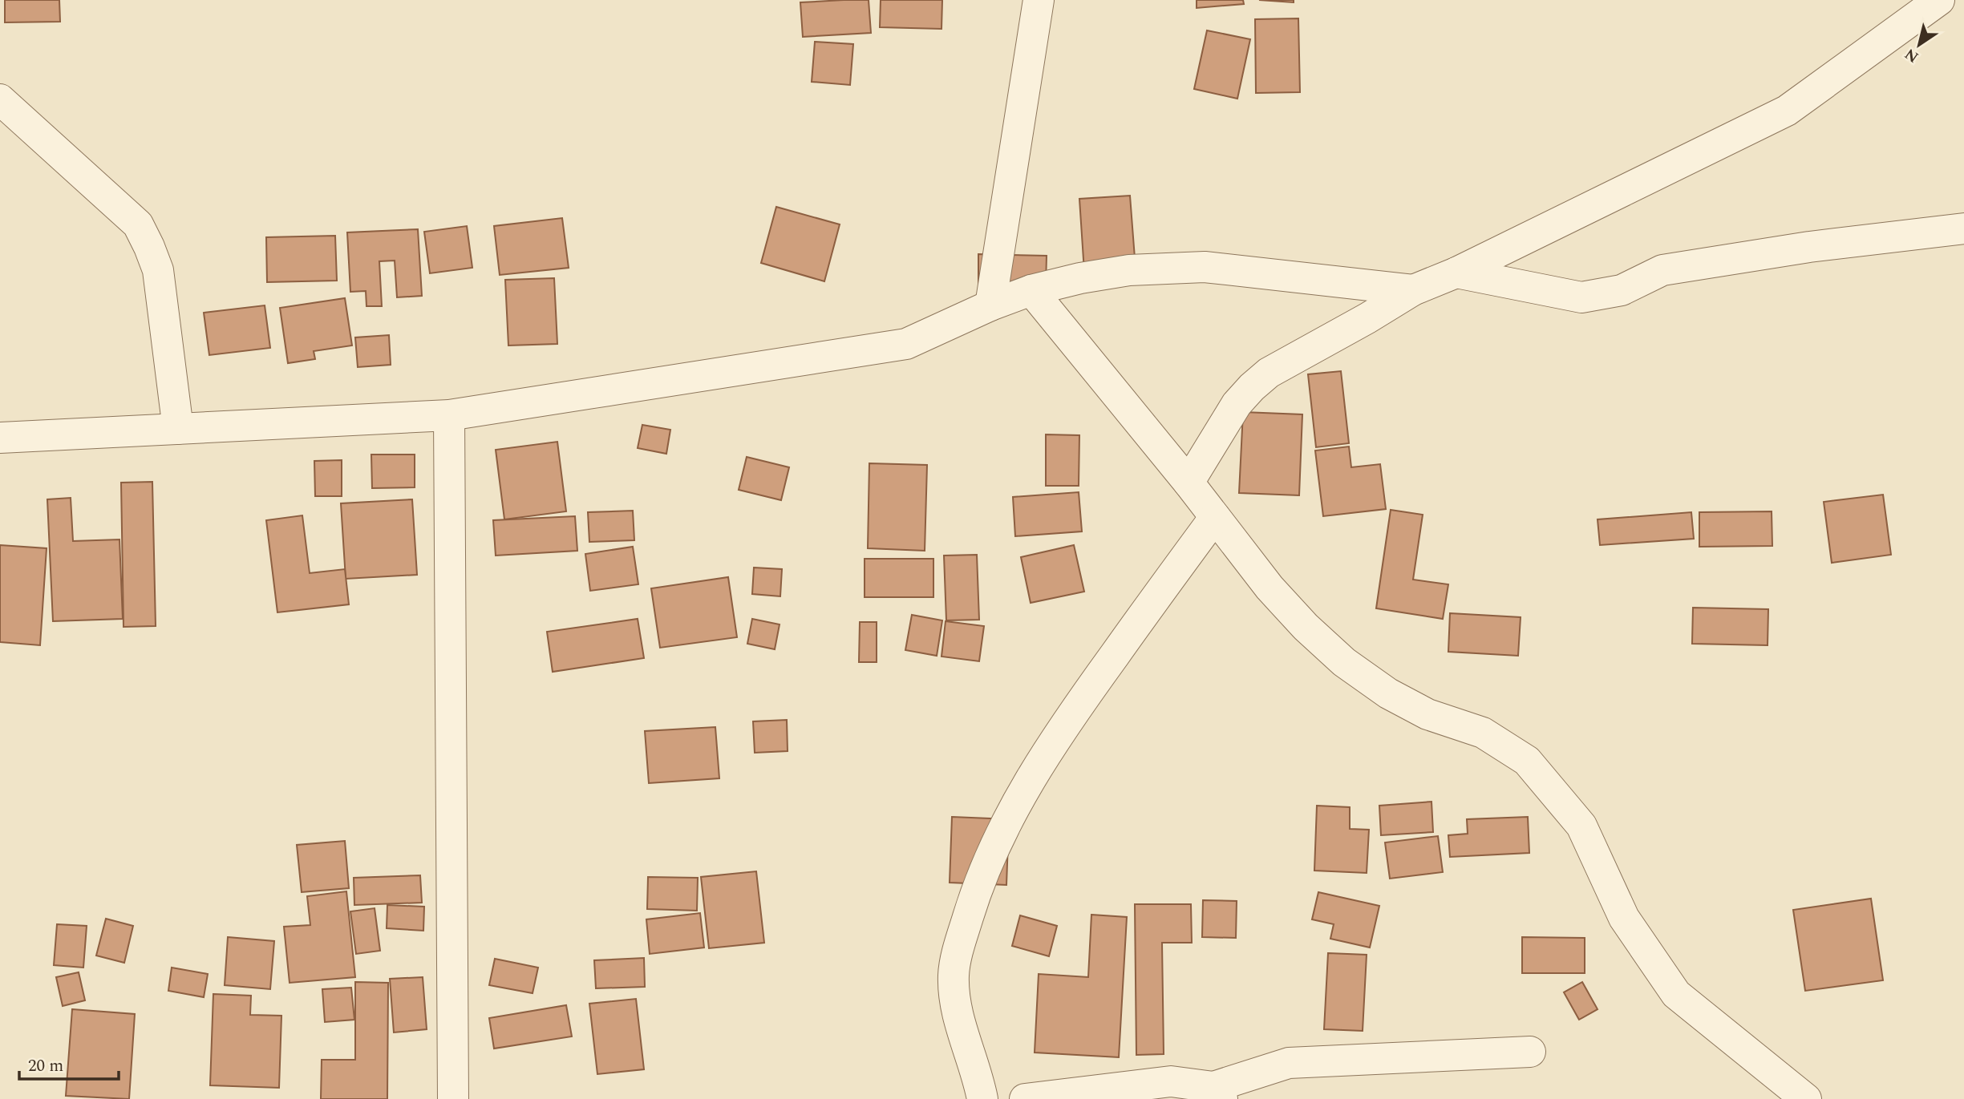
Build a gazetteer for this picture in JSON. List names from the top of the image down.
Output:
{
  "scale_bar": "20 m",
  "north": "bottom left"
}
